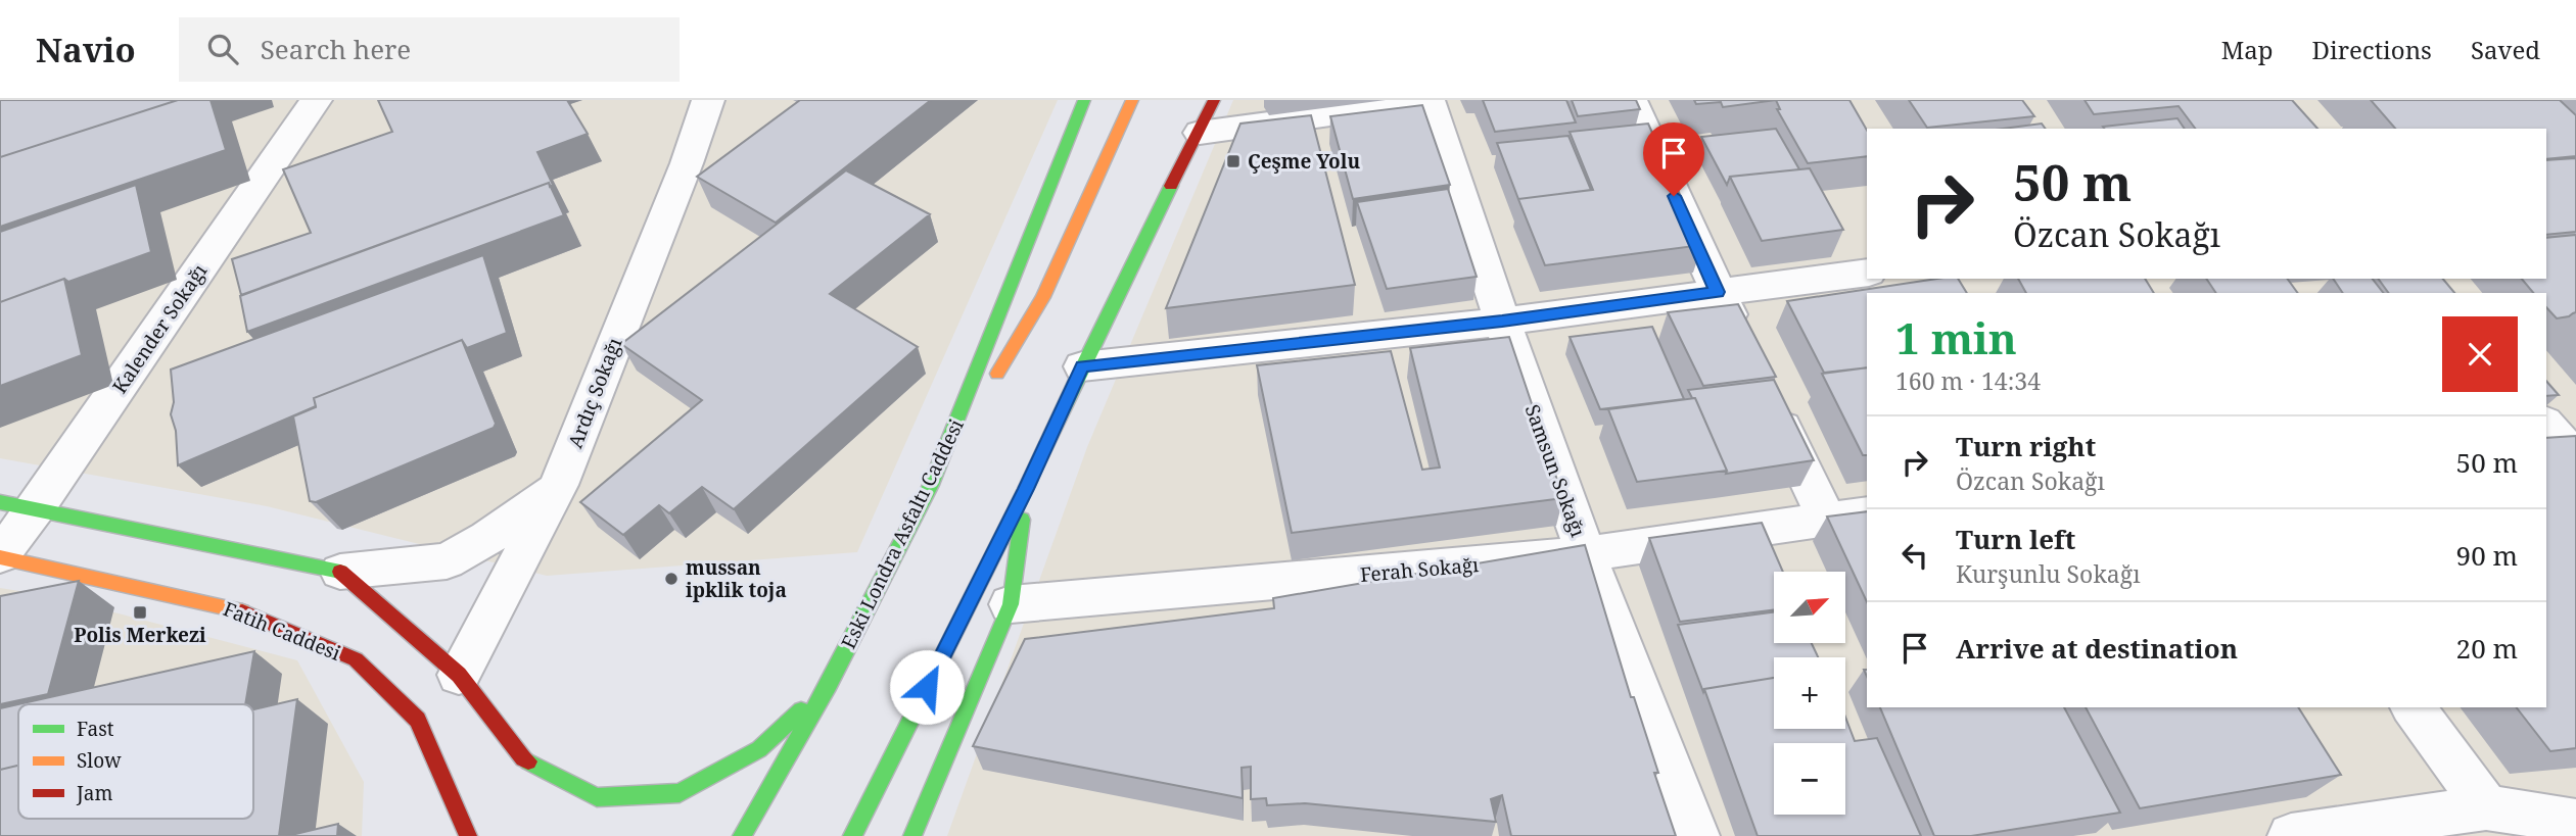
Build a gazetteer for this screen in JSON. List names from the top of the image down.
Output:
{
  "streets": {
    "main road": ["Eski Londra Asfaltı Caddesi", "Fatih Caddesi"],
    "street": [
      "Kalender Sokağı",
      "Ardıç Sokağı",
      "Samsun Sokağı",
      "Ferah Sokağı"
    ]
  },
  "crossings": [
    ["Kalender Sokağı", "Fatih Caddesi"],
    ["Samsun Sokağı", "Ferah Sokağı"]
  ],
  "places": {
    "transit": ["Çeşme Yolu", "Polis Merkezi"],
    "other": ["mussan ipklik toja"]
  },
  "legend": ["Fast", "Slow", "Jam"],
  "north": "top right",
  "page": {
    "header": "Navio",
    "search": "Search here",
    "nav": ["Map", "Directions", "Saved"],
    "turn": ["50 m", "Özcan Sokağı"],
    "heading": ["1 min", "160 m · 14:34"],
    "list": [
      {
        "name": "Turn right",
        "note": "Özcan Sokağı",
        "value": "50 m"
      },
      {
        "name": "Turn left",
        "note": "Kurşunlu Sokağı",
        "value": "90 m"
      },
      {
        "name": "Arrive at destination",
        "value": "20 m"
      }
    ],
    "map_buttons": ["+", "−"]
  }
}
